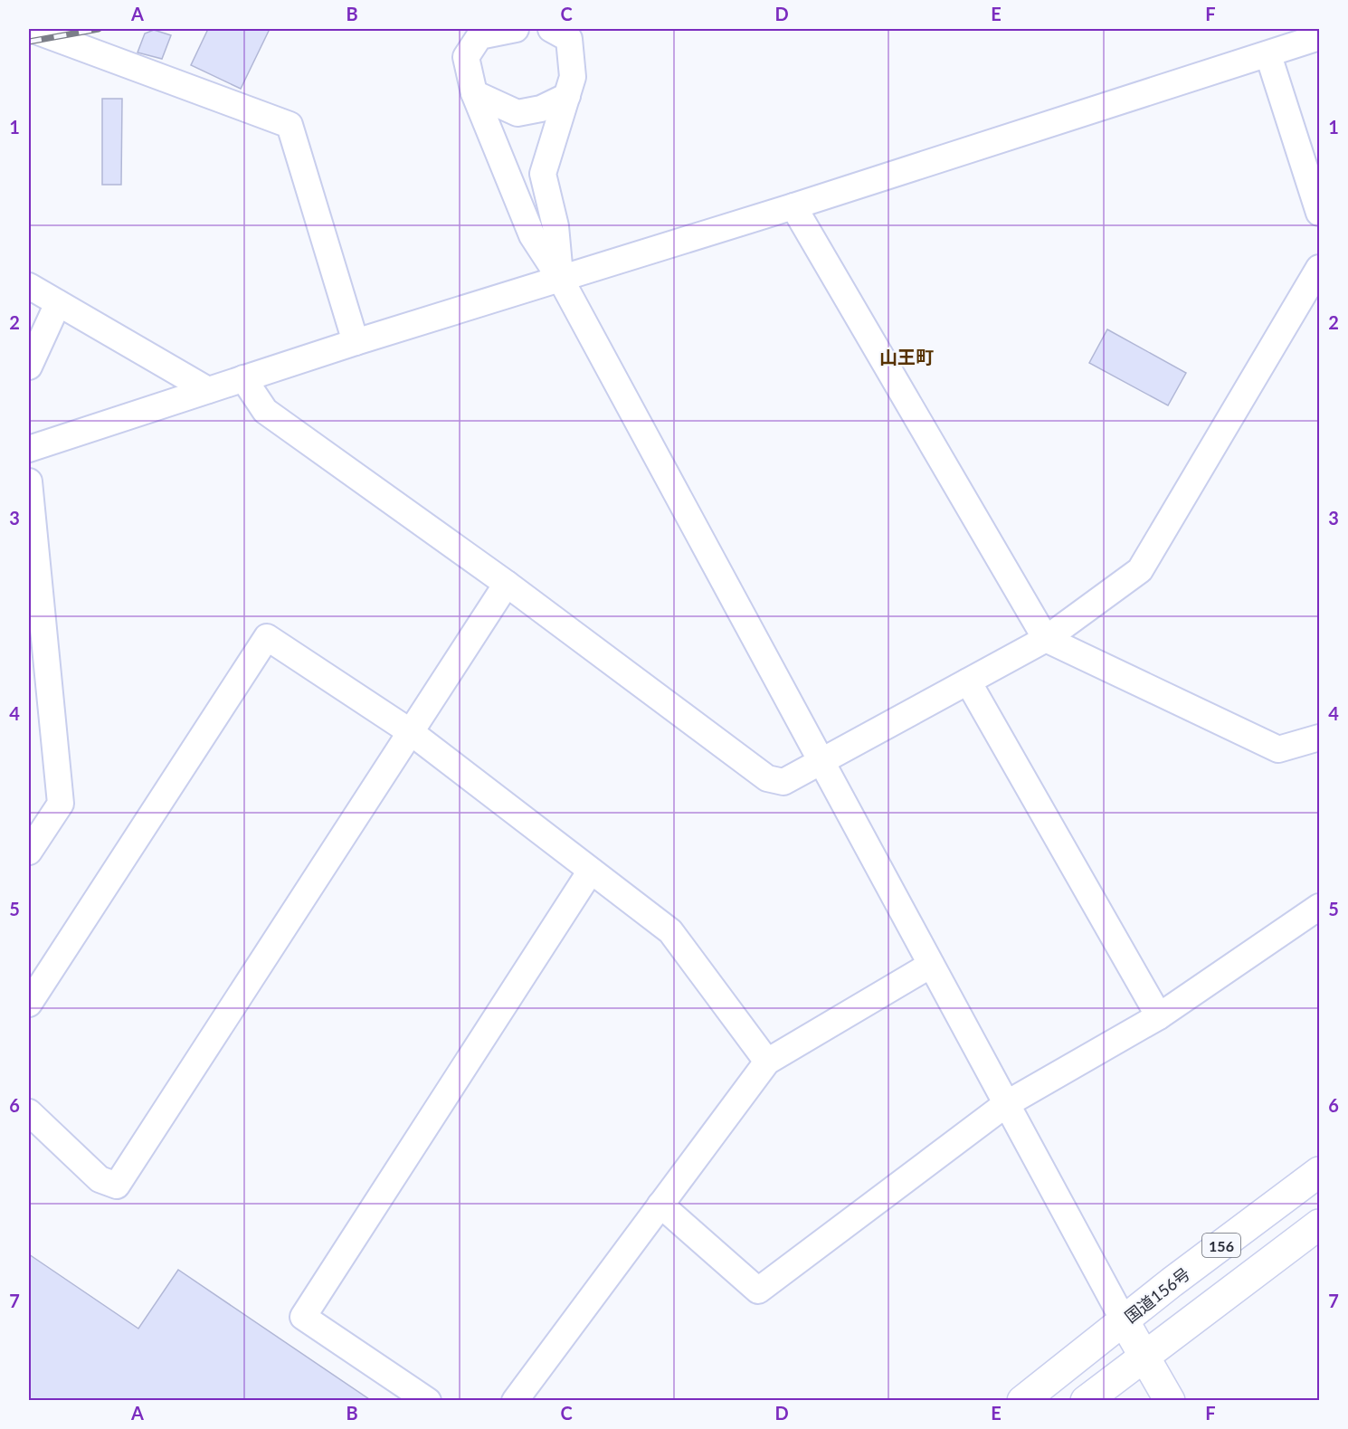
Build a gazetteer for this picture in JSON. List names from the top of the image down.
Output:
{
  "streets": {
    "main road": ["156", "国道156号"]
  },
  "districts": ["山王町"],
  "grid": {
    "columns": [
      "A",
      "B",
      "C",
      "D",
      "E",
      "F"
    ],
    "rows": [
      "1",
      "2",
      "3",
      "4",
      "5",
      "6",
      "7"
    ]
  }
}
